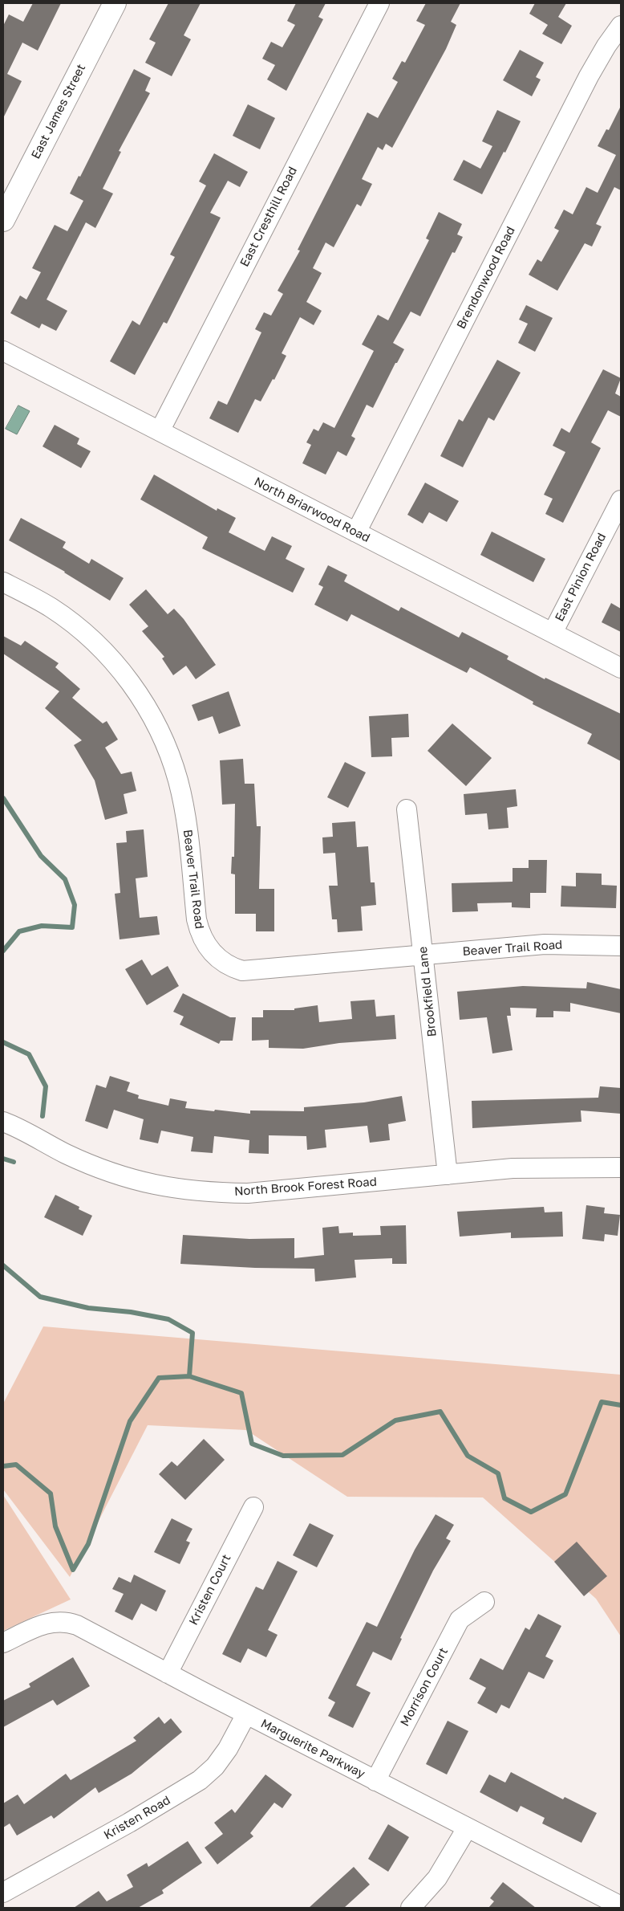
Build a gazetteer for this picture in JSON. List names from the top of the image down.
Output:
{
  "streets": {
    "street": [
      "East James Street",
      "East Cresthill Road",
      "Brendonwood Road",
      "North Briarwood Road",
      "East Pinion Road",
      "Beaver Trail Road",
      "Brookfield Lane",
      "North Brook Forest Road",
      "Kristen Court",
      "Morrison Court",
      "Marguerite Parkway",
      "Kristen Road"
    ]
  },
  "crossings": [
    ["East Cresthill Road", "North Briarwood Road"],
    ["Brendonwood Road", "North Briarwood Road"],
    ["North Briarwood Road", "East Pinion Road"],
    ["Beaver Trail Road", "Brookfield Lane"],
    ["Brookfield Lane", "North Brook Forest Road"],
    ["Kristen Court", "Marguerite Parkway"],
    ["Morrison Court", "Marguerite Parkway"],
    ["Marguerite Parkway", "Kristen Road"]
  ]
}
